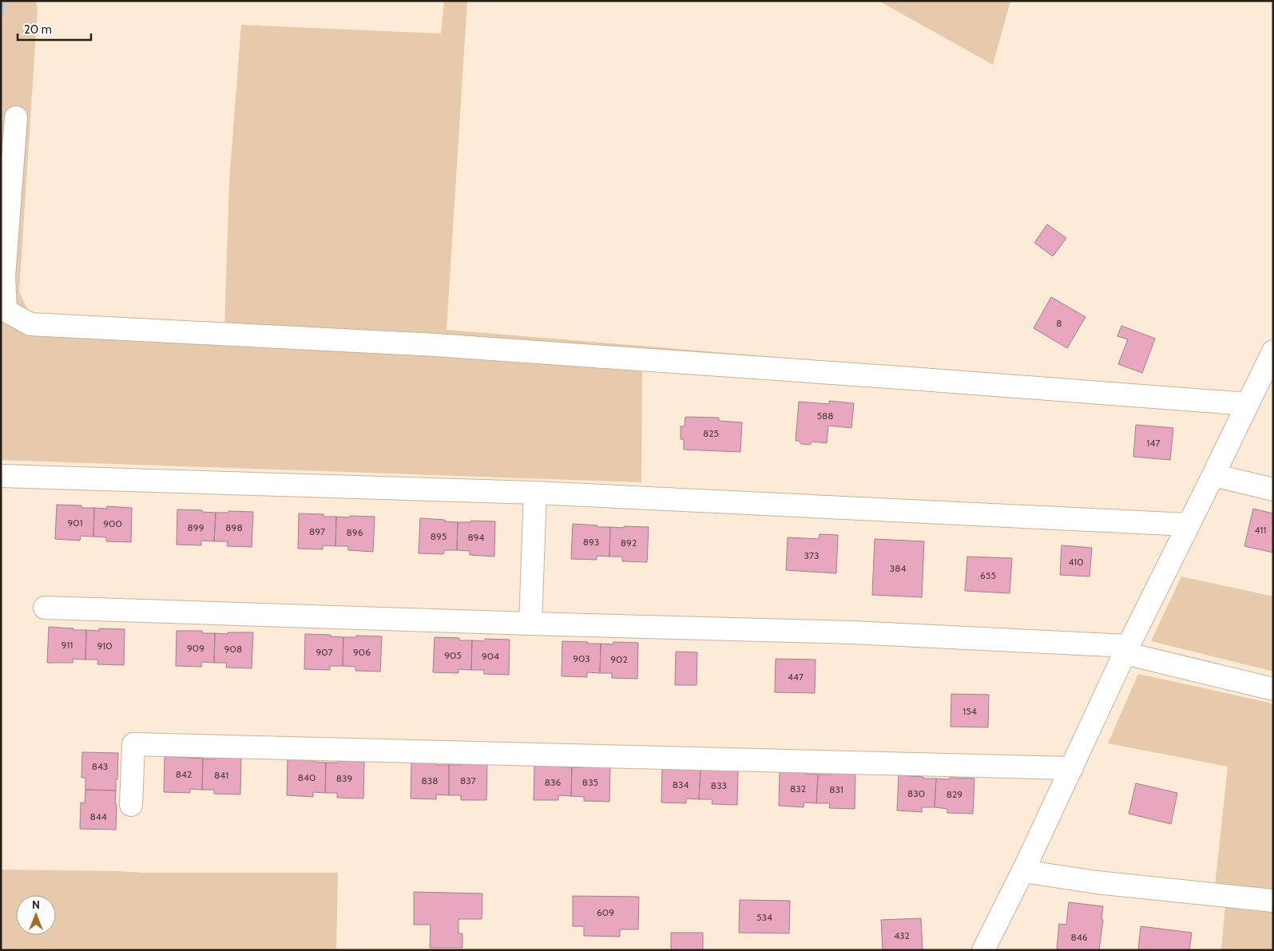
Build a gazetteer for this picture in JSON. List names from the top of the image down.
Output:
{
  "house_numbers": [
    "8",
    "588",
    "825",
    "147",
    "901",
    "900",
    "899",
    "898",
    "411",
    "897",
    "896",
    "895",
    "894",
    "893",
    "892",
    "373",
    "410",
    "384",
    "655",
    "911",
    "910",
    "909",
    "908",
    "907",
    "906",
    "905",
    "904",
    "903",
    "902",
    "447",
    "154",
    "843",
    "842",
    "841",
    "840",
    "839",
    "838",
    "837",
    "836",
    "835",
    "834",
    "833",
    "832",
    "831",
    "830",
    "829",
    "844",
    "609",
    "534",
    "432",
    "846"
  ],
  "scale_bar": "20 m",
  "north": "top"
}
